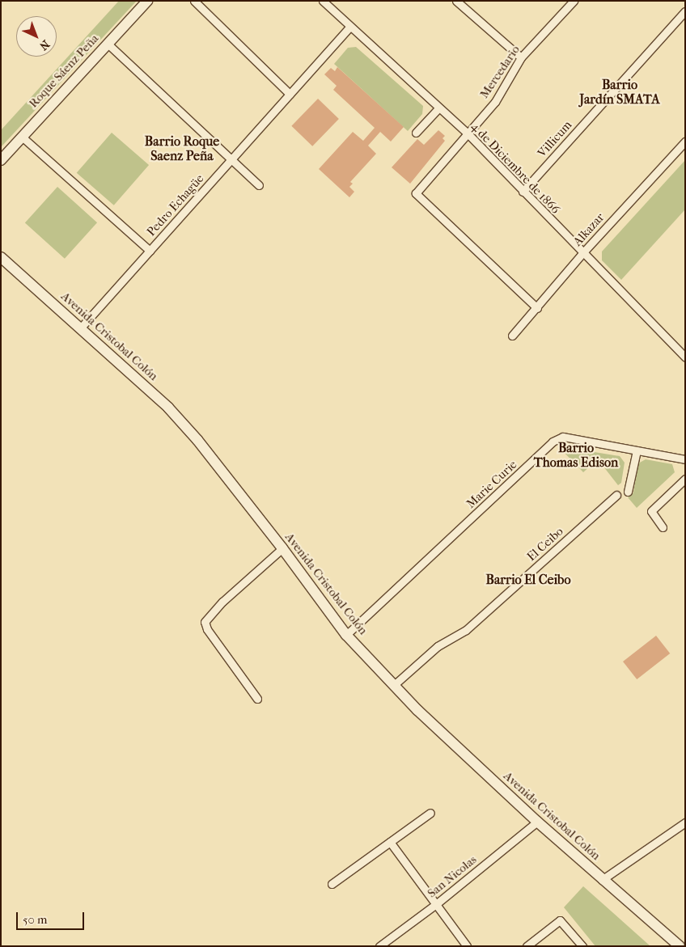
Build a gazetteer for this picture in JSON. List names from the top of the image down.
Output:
{
  "streets": {
    "main road": ["Roque Sáenz Peña", "Avenida Cristobal Colón"],
    "street": [
      "Mercedario",
      "Villicum",
      "4 de Diciembre de 1866",
      "Pedro Echagüe",
      "Alkazar",
      "Marie Curie",
      "El Ceibo",
      "San Nicolas"
    ]
  },
  "crossings": [
    ["Mercedario", "4 de Diciembre de 1866"],
    ["Mercedario", "Alkazar"],
    ["Villicum", "4 de Diciembre de 1866"],
    ["4 de Diciembre de 1866", "Pedro Echagüe"],
    ["4 de Diciembre de 1866", "Alkazar"],
    ["Pedro Echagüe", "Avenida Cristobal Colón"],
    ["Avenida Cristobal Colón", "Marie Curie"],
    ["Avenida Cristobal Colón", "El Ceibo"],
    ["Avenida Cristobal Colón", "San Nicolas"]
  ],
  "districts": [
    "Barrio Jardín SMATA",
    "Barrio Roque Saenz Peña",
    "Barrio Thomas Edison",
    "Barrio El Ceibo"
  ],
  "scale_bar": "50 m",
  "north": "bottom right"
}
